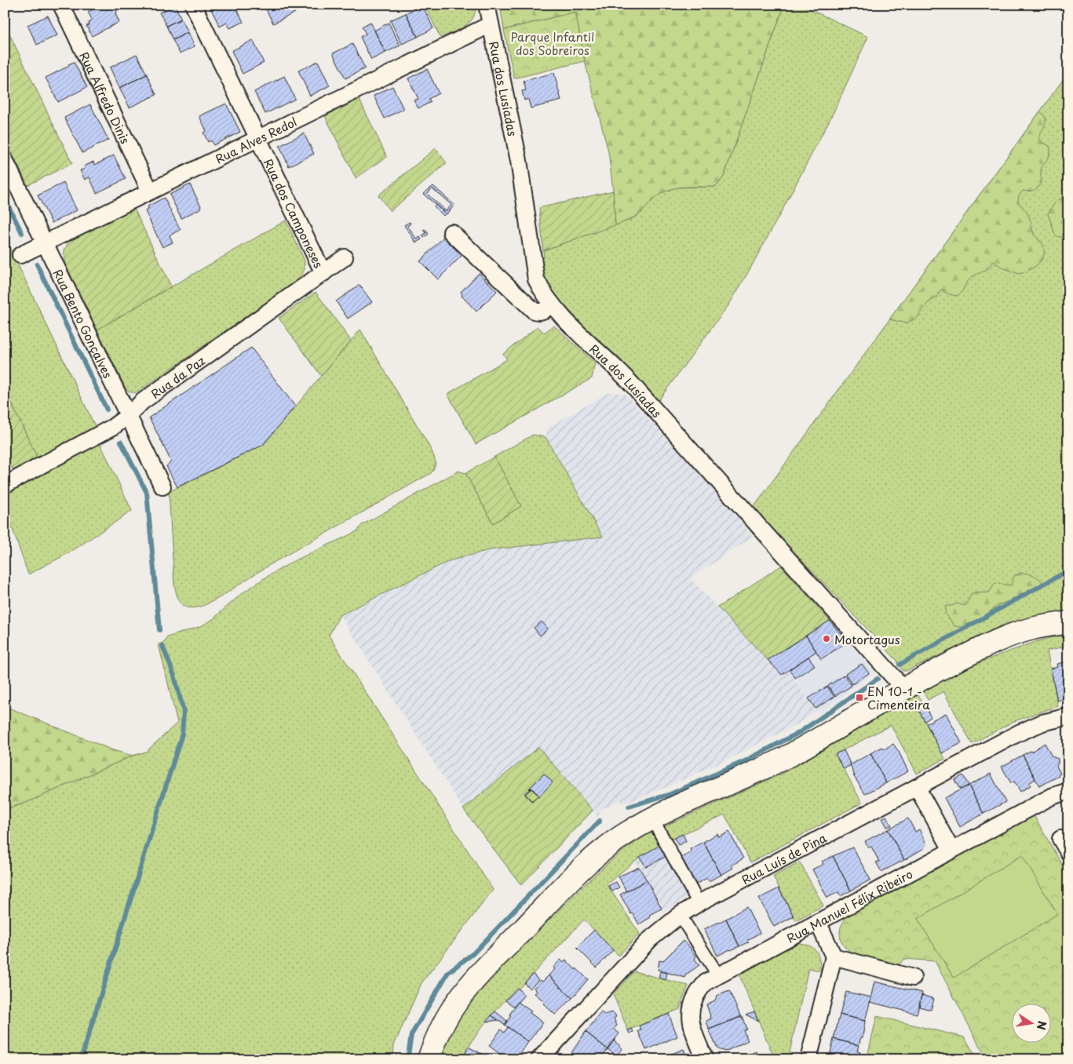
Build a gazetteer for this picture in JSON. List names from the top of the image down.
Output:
{
  "streets": {
    "street": [
      "Rua dos Lusíadas",
      "Rua Alfredo Dinis",
      "Rua Alves Redol",
      "Rua dos Camponeses",
      "Rua Bento Gonçalves",
      "Rua da Paz",
      "Rua Luís de Pina",
      "Rua Manuel Félix Ribeiro"
    ]
  },
  "crossings": [
    ["Rua dos Lusíadas", "Rua Alves Redol"],
    ["Rua Alfredo Dinis", "Rua Alves Redol"],
    ["Rua Alves Redol", "Rua dos Camponeses"],
    ["Rua Alves Redol", "Rua Bento Gonçalves"],
    ["Rua dos Camponeses", "Rua da Paz"],
    ["Rua Bento Gonçalves", "Rua da Paz"]
  ],
  "parks": ["Parque Infantil dos Sobreiros"],
  "places": {
    "other": ["Motortagus"],
    "transit": ["EN 10-1 - Cimenteira"]
  },
  "north": "right"
}
